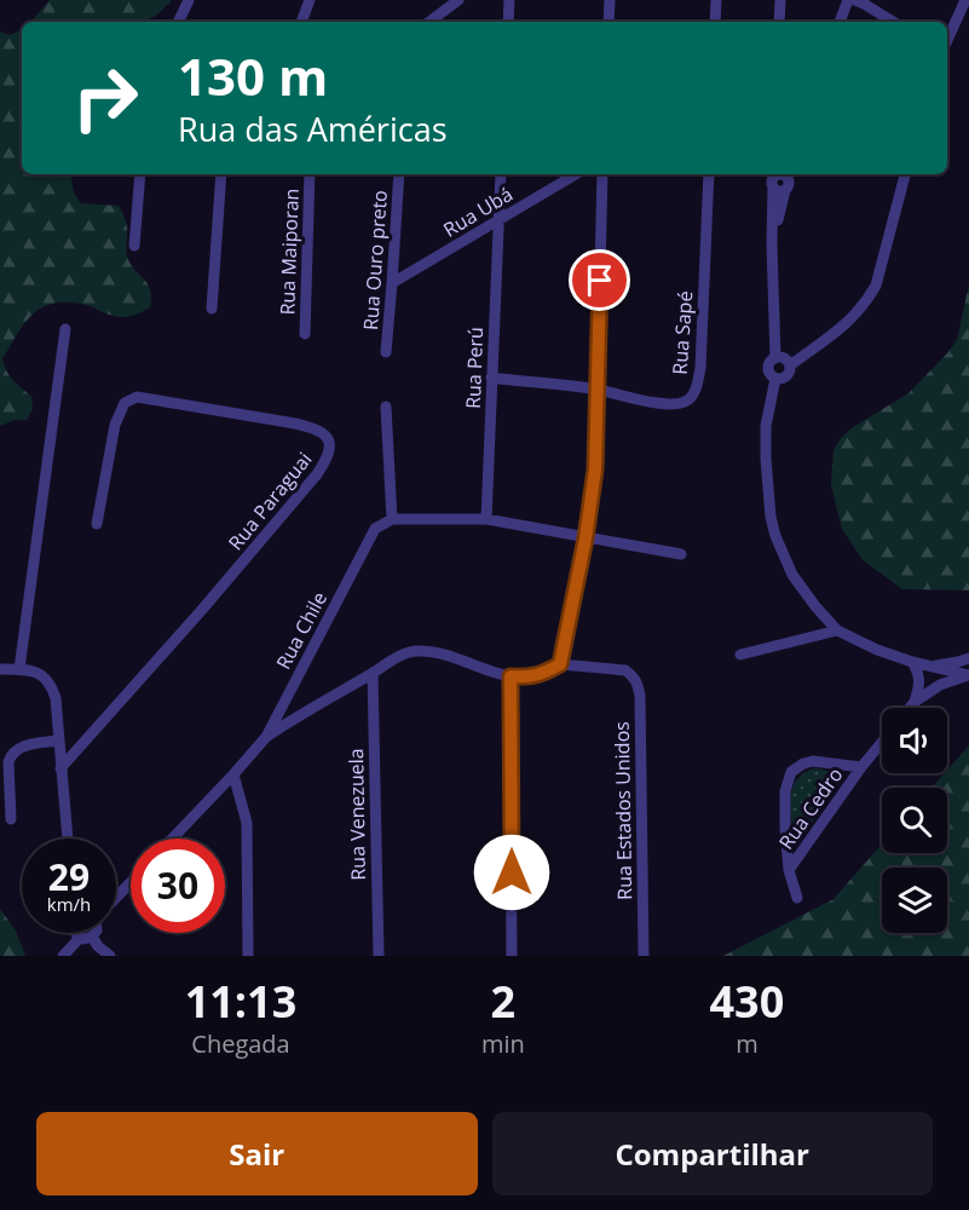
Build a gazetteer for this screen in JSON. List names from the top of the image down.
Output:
{
  "streets": {
    "street": [
      "Rua Ubá",
      "Rua Maiporan",
      "Rua Ouro preto",
      "Rua Sapé",
      "Rua Perú",
      "Rua Paraguai",
      "Rua Chile",
      "Rua Cedro",
      "Rua Estados Unidos",
      "Rua Venezuela"
    ]
  },
  "crossings": [
    ["Rua Ubá", "Rua Ouro preto"],
    ["Rua Ubá", "Rua Perú"]
  ],
  "page": {
    "turn": ["130 m", "Rua das Américas"],
    "speed": "29 km/h",
    "limit": "30",
    "eta": [
      "11:13",
      "Chegada",
      "2",
      "min",
      "430",
      "m"
    ],
    "buttons": ["Sair", "Compartilhar"]
  }
}
